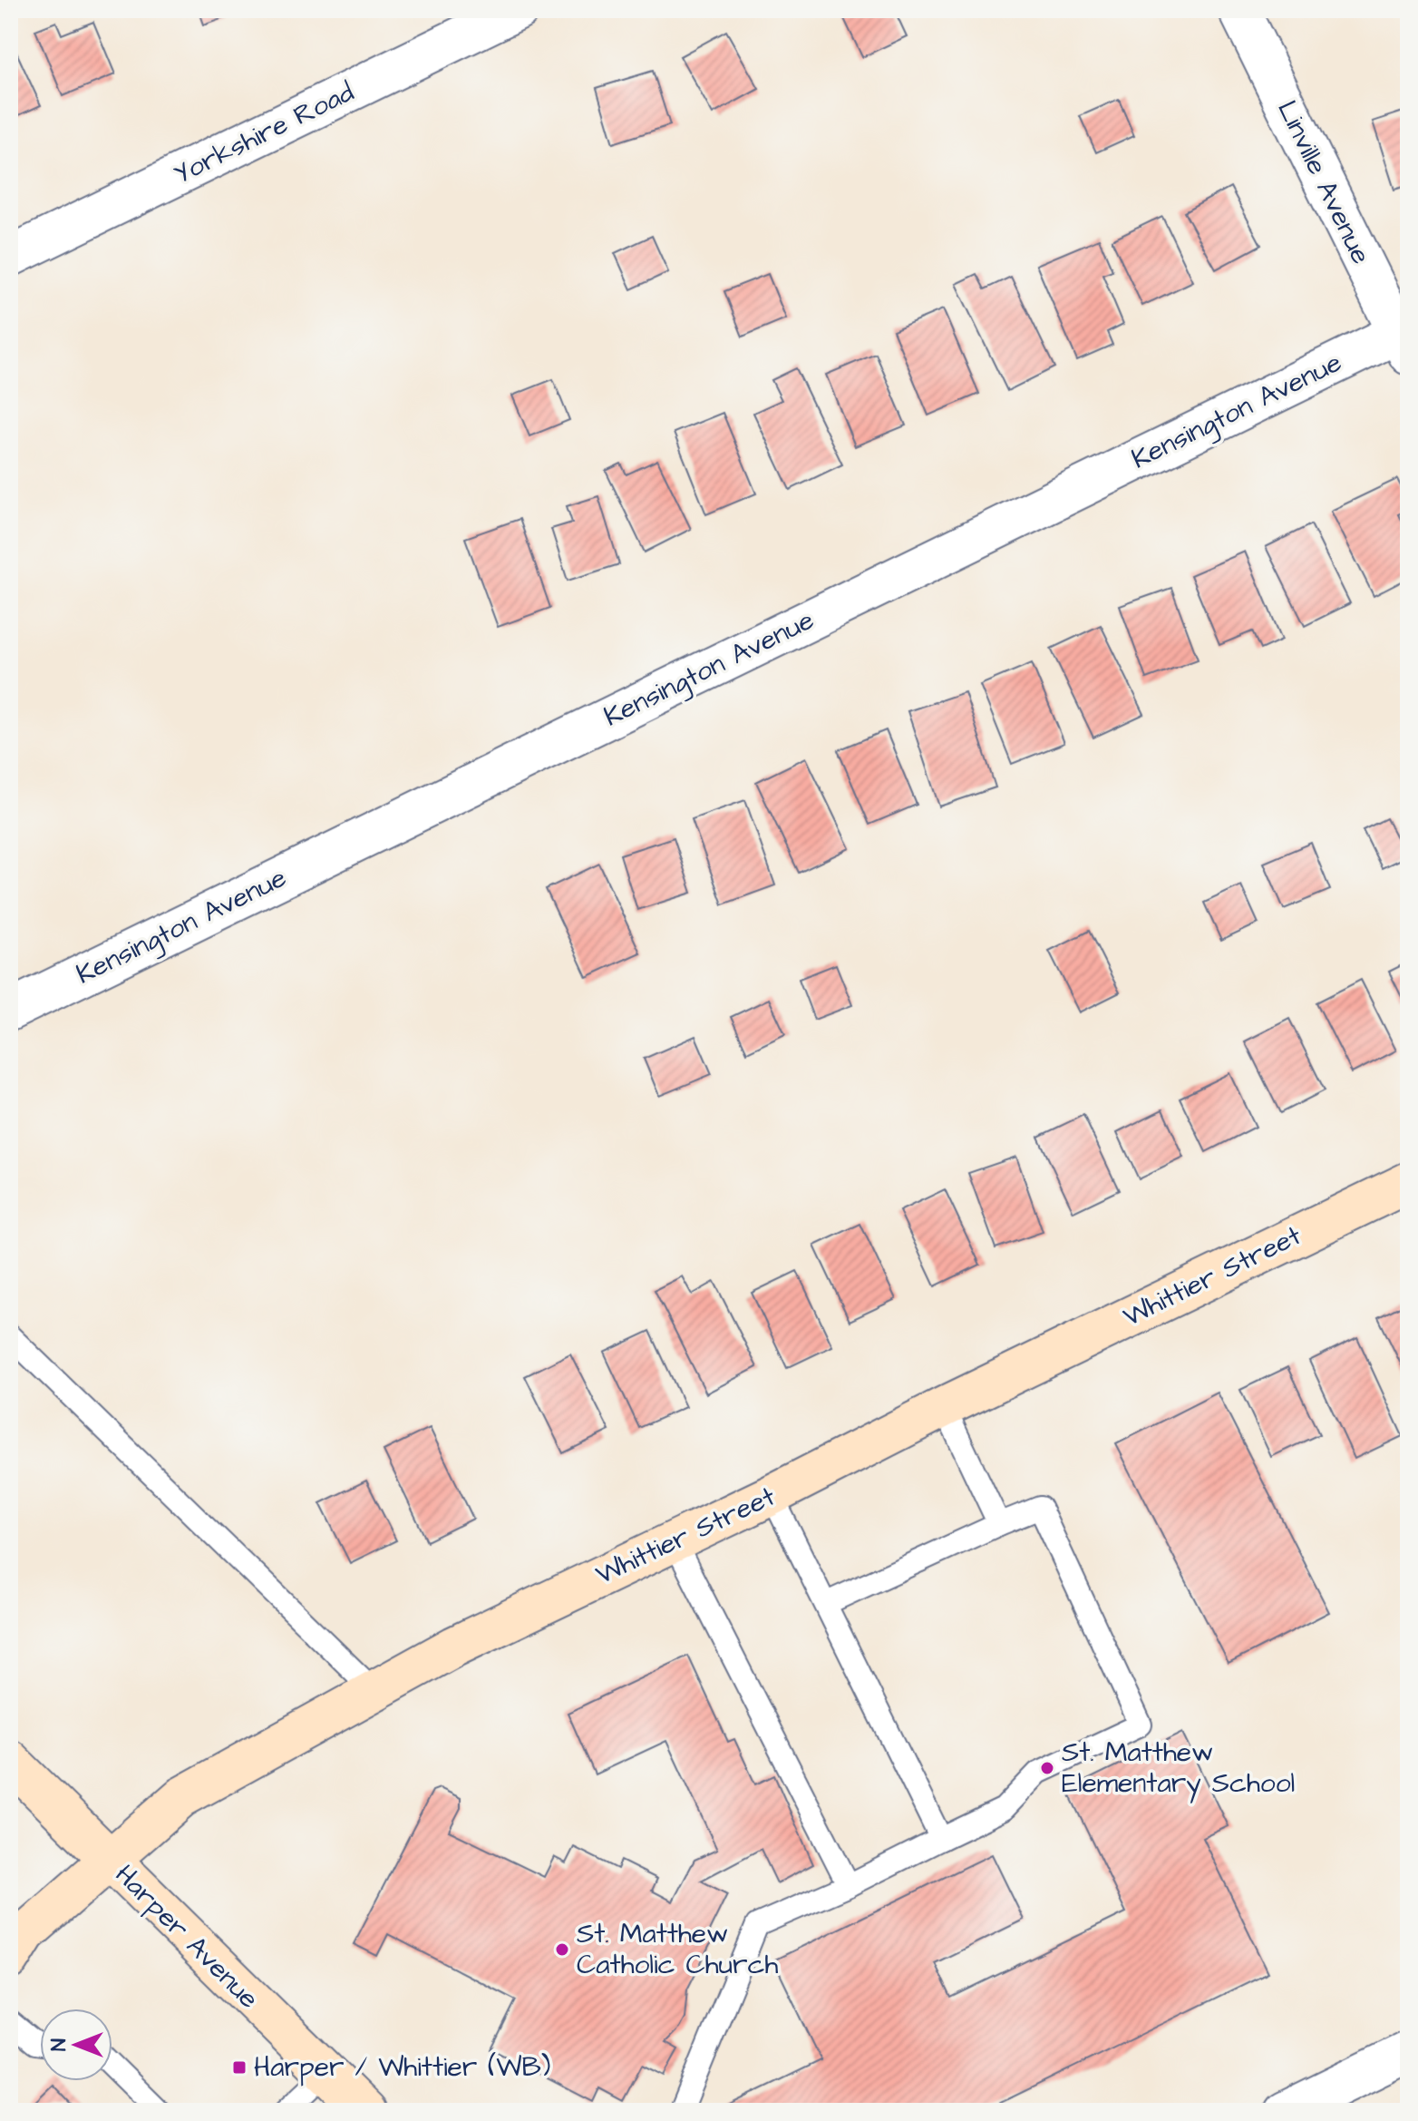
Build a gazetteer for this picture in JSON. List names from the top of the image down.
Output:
{
  "streets": {
    "street": [
      "Yorkshire Road",
      "Linville Avenue",
      "Kensington Avenue",
      "Whittier Street",
      "Harper Avenue"
    ]
  },
  "crossings": [
    ["Linville Avenue", "Kensington Avenue"],
    ["Whittier Street", "Harper Avenue"]
  ],
  "places": {
    "other": ["St. Matthew Elementary School", "St. Matthew Catholic Church"],
    "transit": ["Harper / Whittier (WB)"]
  },
  "north": "left"
}
